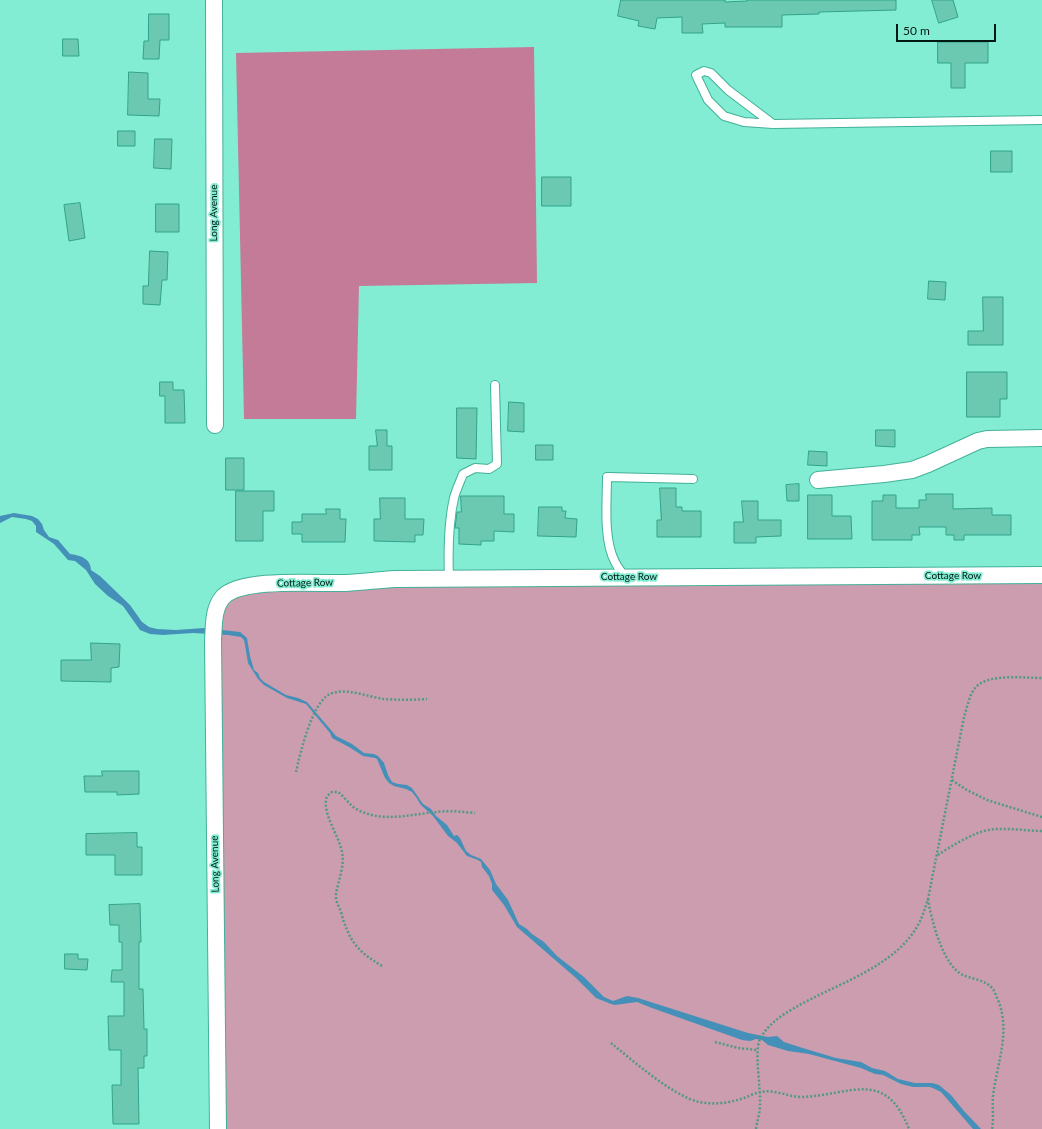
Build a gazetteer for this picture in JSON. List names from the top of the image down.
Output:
{
  "streets": {
    "street": ["Long Avenue", "Cottage Row"]
  },
  "crossings": [
    ["Long Avenue", "Cottage Row"]
  ],
  "scale_bar": "50 m"
}
